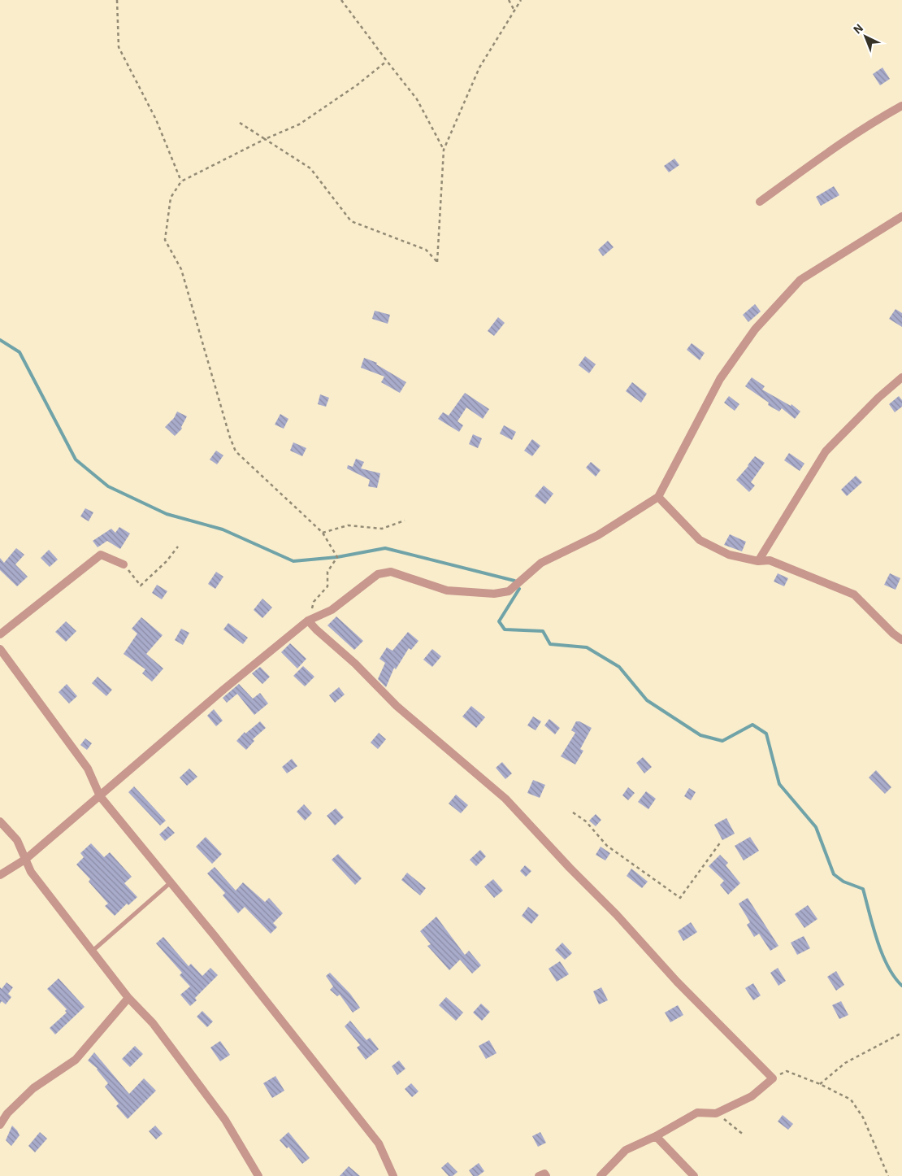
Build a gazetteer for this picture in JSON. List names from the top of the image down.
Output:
{
  "north": "top left"
}
